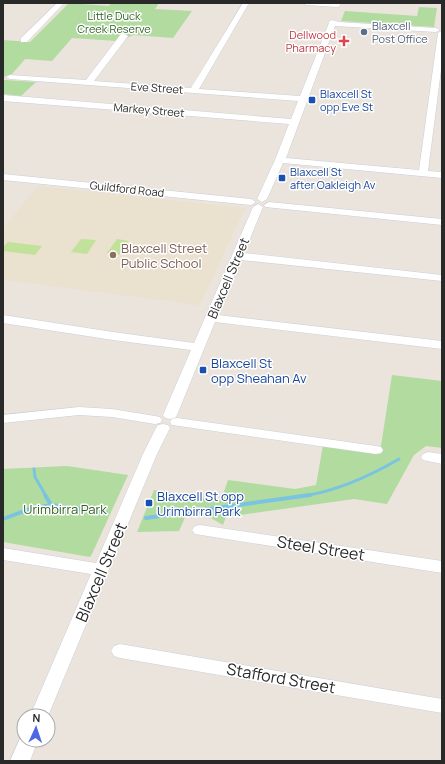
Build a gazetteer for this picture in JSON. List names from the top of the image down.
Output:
{
  "streets": {
    "street": [
      "Eve Street",
      "Markey Street",
      "Guildford Road",
      "Blaxcell Street",
      "Steel Street",
      "Stafford Street"
    ]
  },
  "crossings": [
    ["Eve Street", "Blaxcell Street"],
    ["Markey Street", "Blaxcell Street"],
    ["Guildford Road", "Blaxcell Street"]
  ],
  "parks": ["Little Duck Creek Reserve", "Urimbirra Park"],
  "places": {
    "other": ["Blaxcell Post Office", "Blaxcell Street Public School"],
    "health": ["Dellwood Pharmacy"],
    "transit": [
      "Blaxcell St opp Eve St",
      "Blaxcell St after Oakleigh Av",
      "Blaxcell St opp Sheahan Av",
      "Blaxcell St opp Urimbirra Park"
    ]
  },
  "north": "top"
}
